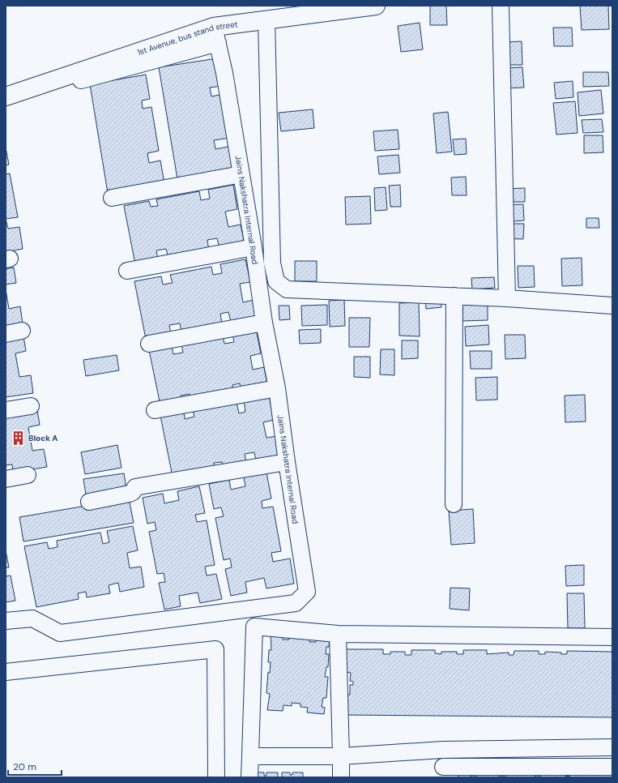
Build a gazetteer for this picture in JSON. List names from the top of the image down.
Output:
{
  "streets": {
    "street": ["1st Avenue, bus stand street", "Jains Nakshatra Internal Road"]
  },
  "crossings": [
    ["1st Avenue, bus stand street", "Jains Nakshatra Internal Road"]
  ],
  "places": {
    "building": ["Block A"]
  },
  "scale_bar": "20 m"
}
